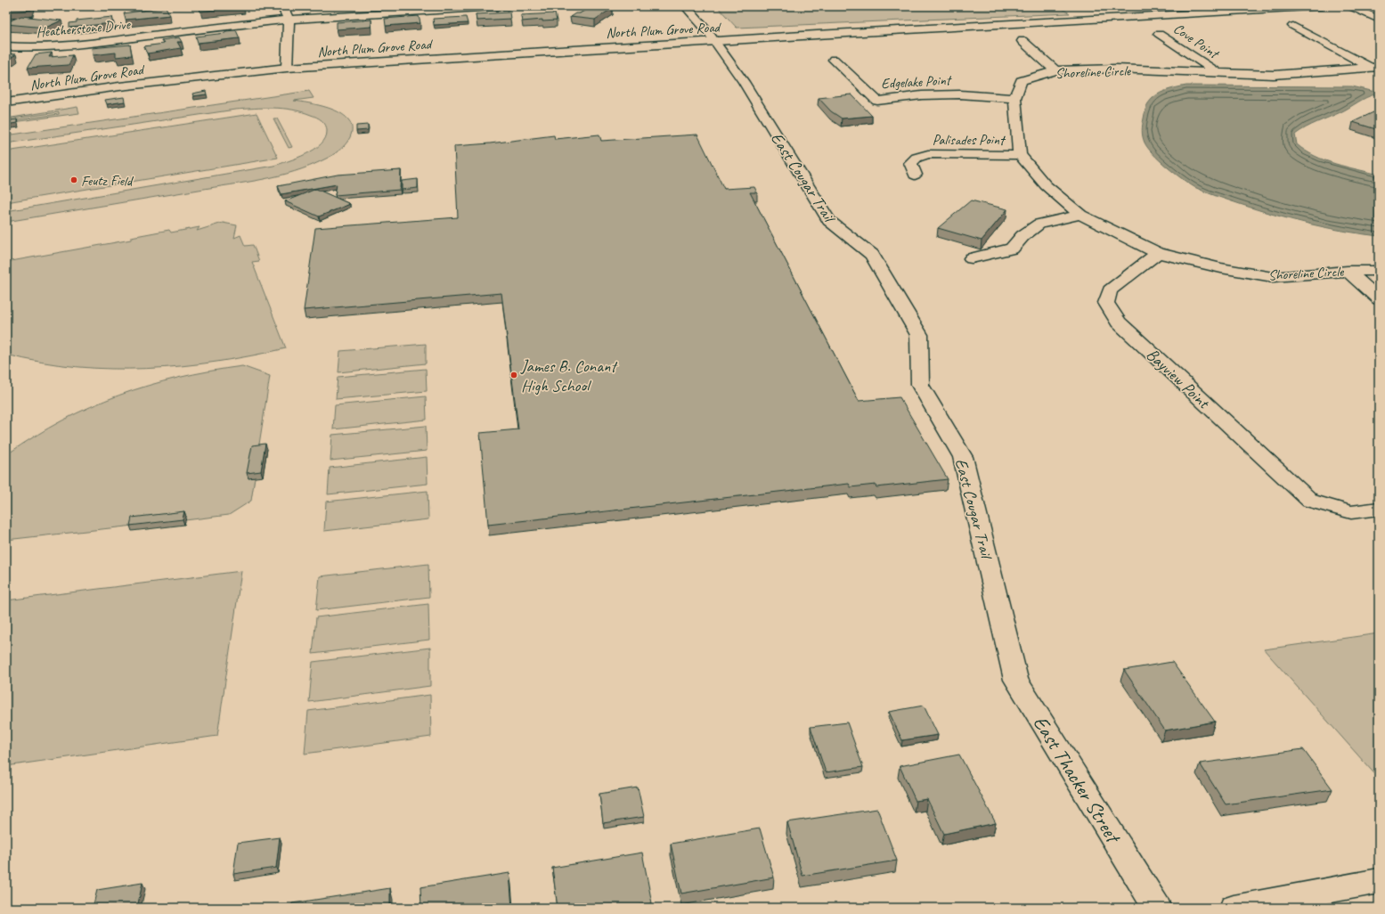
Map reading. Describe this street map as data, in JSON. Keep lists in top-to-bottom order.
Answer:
{
  "streets": {
    "street": [
      "Heatherstone Drive",
      "North Plum Grove Road",
      "Cove Point",
      "Shoreline Circle",
      "Edgelake Point",
      "Palisades Point",
      "East Cougar Trail",
      "Bayview Point",
      "East Thacker Street"
    ]
  },
  "crossings": [
    ["North Plum Grove Road", "East Cougar Trail"],
    ["Cove Point", "Shoreline Circle"],
    ["Shoreline Circle", "Edgelake Point"],
    ["Shoreline Circle", "Palisades Point"],
    ["Shoreline Circle", "Bayview Point"],
    ["East Cougar Trail", "East Thacker Street"]
  ],
  "places": ["Feutz Field", "James B. Conant High School"]
}
